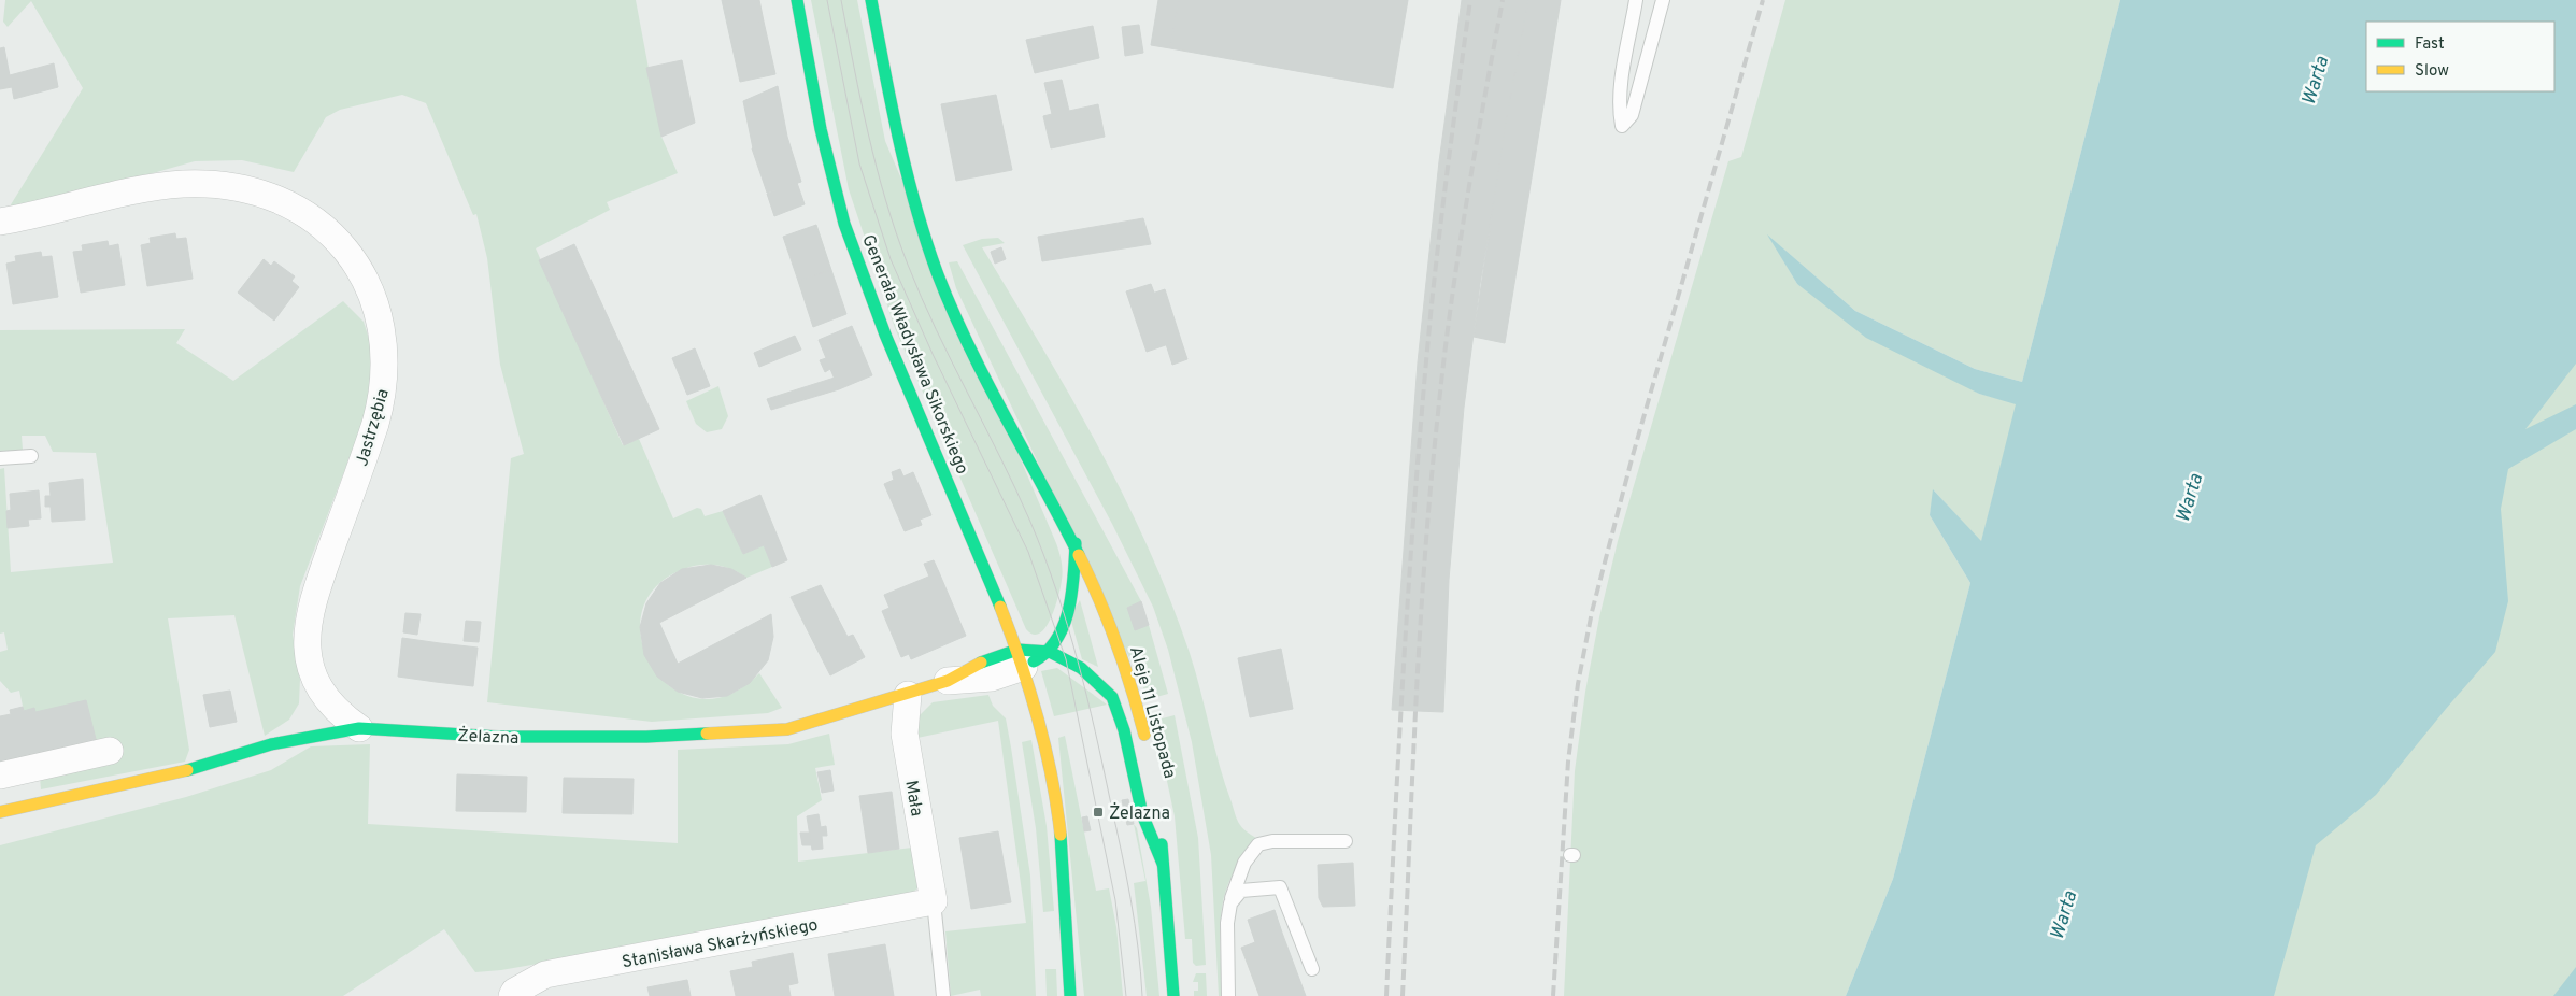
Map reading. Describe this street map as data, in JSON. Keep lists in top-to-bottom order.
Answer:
{
  "streets": {
    "main road": ["Generała Władysława Sikorskiego", "Aleje 11 Listopada", "Żelazna"],
    "street": ["Jastrzębia", "Mała", "Stanisława Skarżyńskiego"]
  },
  "crossings": [
    ["Generała Władysława Sikorskiego", "Żelazna"],
    ["Jastrzębia", "Żelazna"],
    ["Żelazna", "Mała"],
    ["Mała", "Stanisława Skarżyńskiego"]
  ],
  "water": ["Warta"],
  "places": {
    "transit": ["Żelazna"]
  },
  "legend": ["Fast", "Slow"]
}
